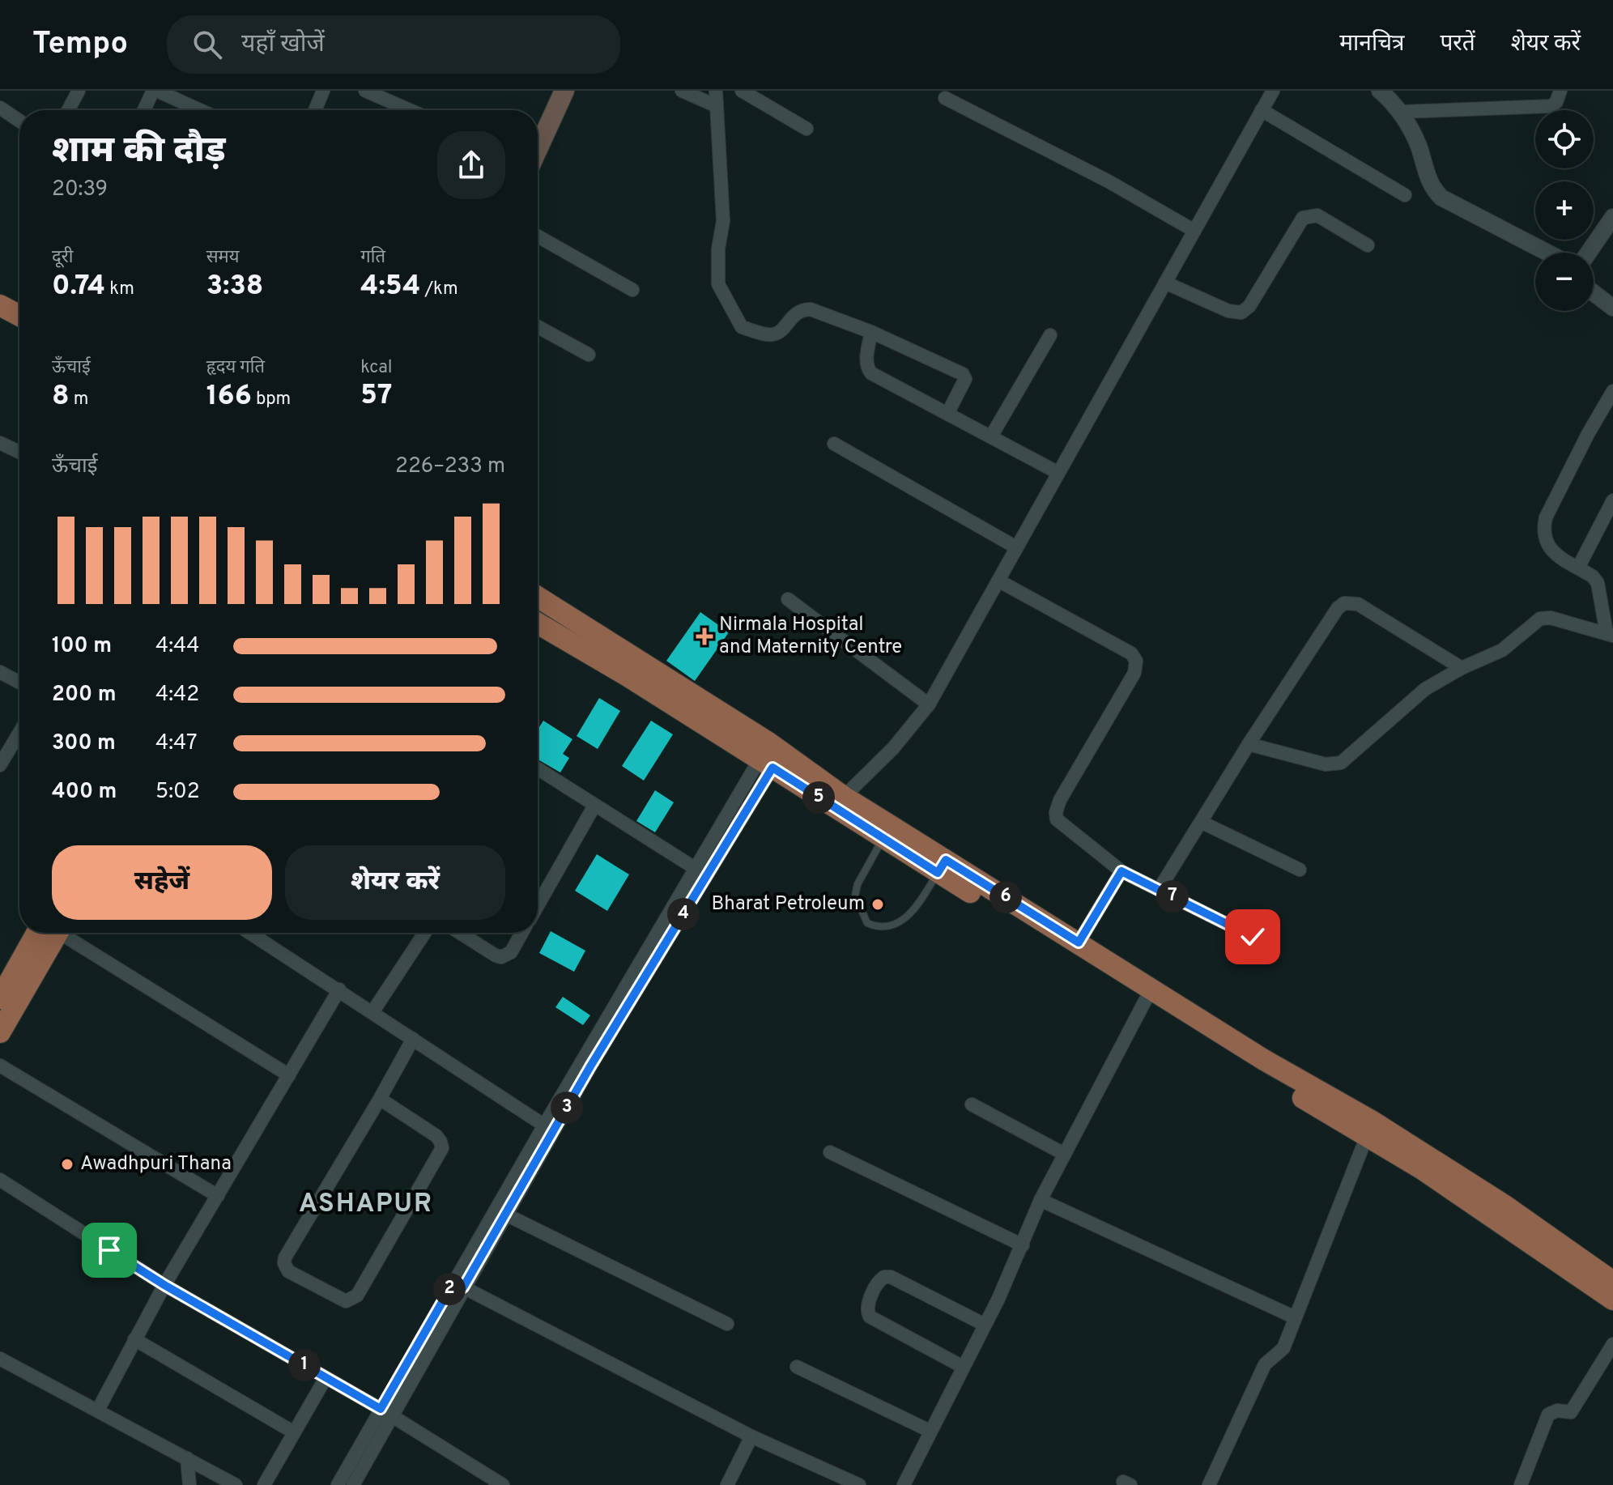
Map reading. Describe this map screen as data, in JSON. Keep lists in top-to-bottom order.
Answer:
{
  "districts": ["ASHAPUR"],
  "places": {
    "health": ["Nirmala Hospital and Maternity Centre"],
    "other": ["Bharat Petroleum", "Awadhpuri Thana"]
  },
  "page": {
    "header": "Tempo",
    "search": "यहाँ खोजें",
    "nav": ["मानचित्र", "परतें", "शेयर करें"],
    "map_buttons": ["+", "−"],
    "heading": ["शाम की दौड़", "20:39"],
    "stats": [
      ["दूरी", "0.74 km"],
      ["समय", "3:38"],
      ["गति", "4:54 /km"],
      ["ऊँचाई", "8 m"],
      ["हृदय गति", "166 bpm"],
      ["kcal", "57"]
    ],
    "chart": ["ऊँचाई", "226–233 m"],
    "list": [
      {
        "name": "100 m",
        "note": "4:44"
      },
      {
        "name": "200 m",
        "note": "4:42"
      },
      {
        "name": "300 m",
        "note": "4:47"
      },
      {
        "name": "400 m",
        "note": "5:02"
      }
    ],
    "pins": [
      "5",
      "7",
      "6",
      "4",
      "3",
      "2",
      "1"
    ],
    "buttons": ["सहेजें", "शेयर करें"]
  }
}
